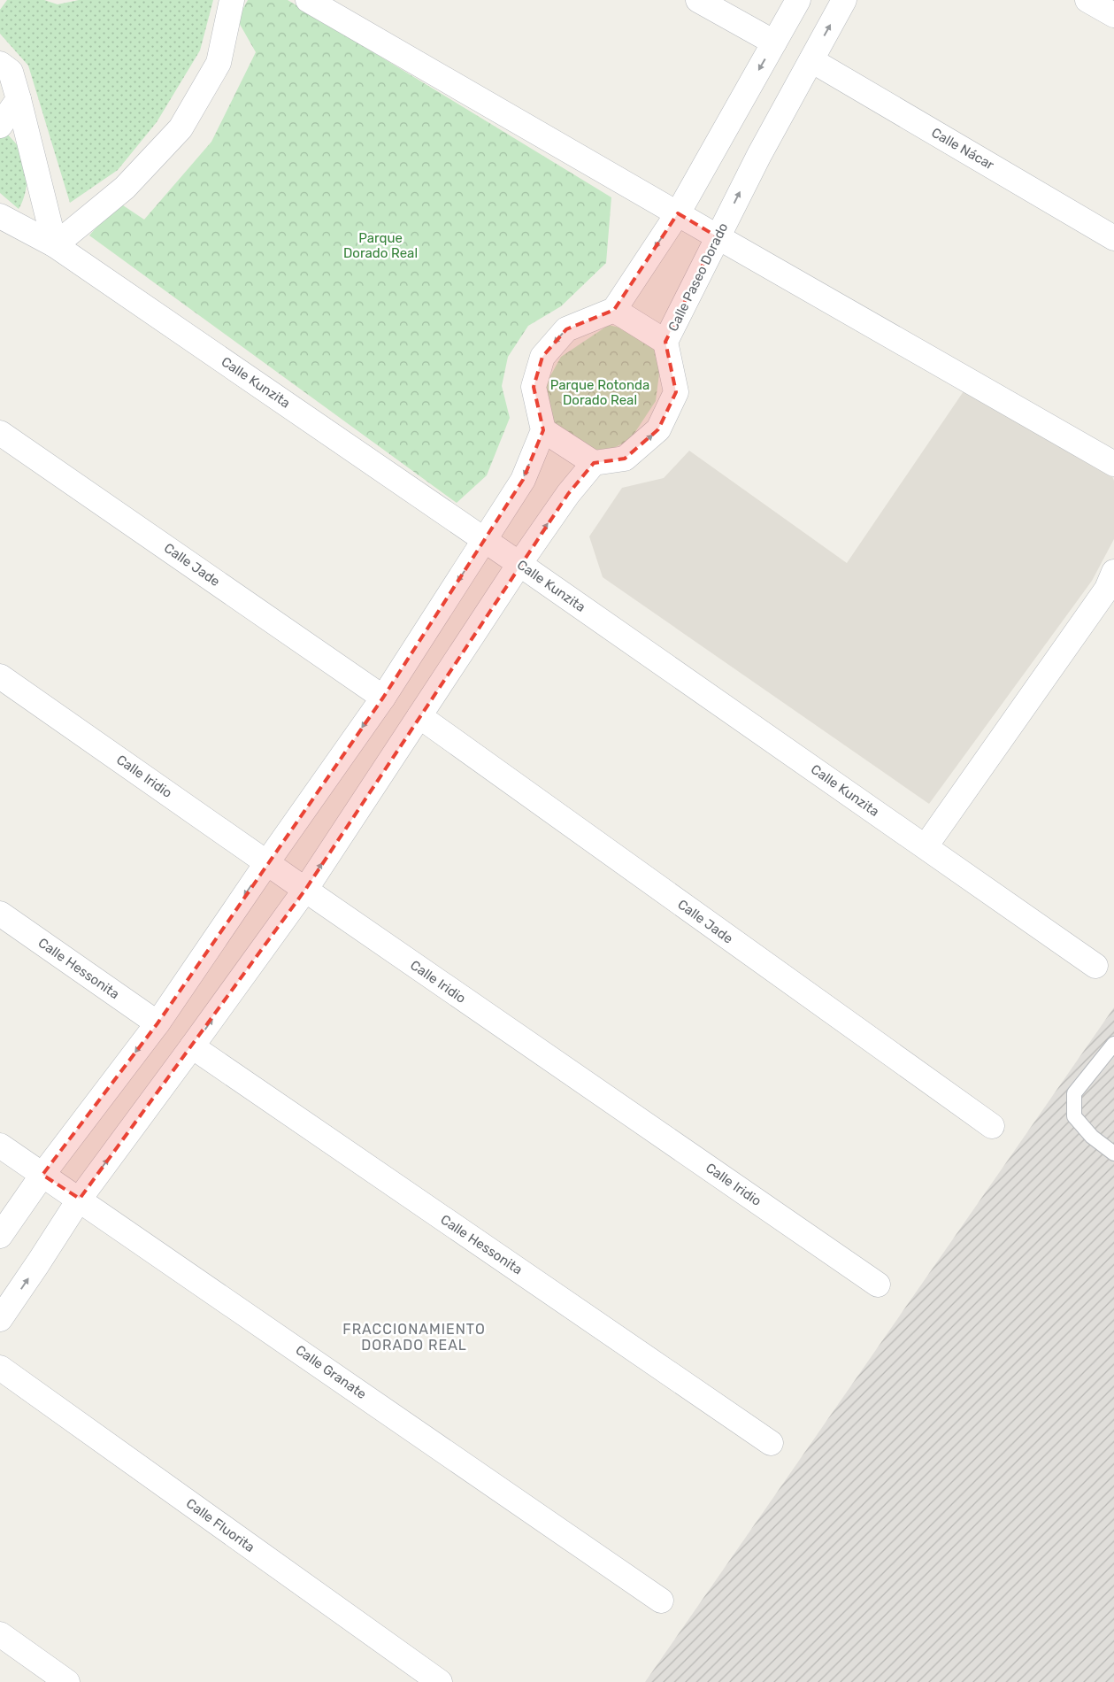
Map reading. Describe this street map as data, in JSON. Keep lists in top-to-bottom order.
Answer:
{
  "streets": {
    "street": [
      "Calle Nácar",
      "Calle Paseo Dorado",
      "Calle Kunzita",
      "Calle Jade",
      "Calle Iridio",
      "Calle Hessonita",
      "Calle Granate",
      "Calle Fluorita"
    ]
  },
  "crossings": [
    ["Calle Nácar", "Calle Paseo Dorado"]
  ],
  "districts": ["FRACCIONAMIENTO DORADO REAL"],
  "parks": ["Parque Dorado Real", "Parque Rotonda Dorado Real"]
}
